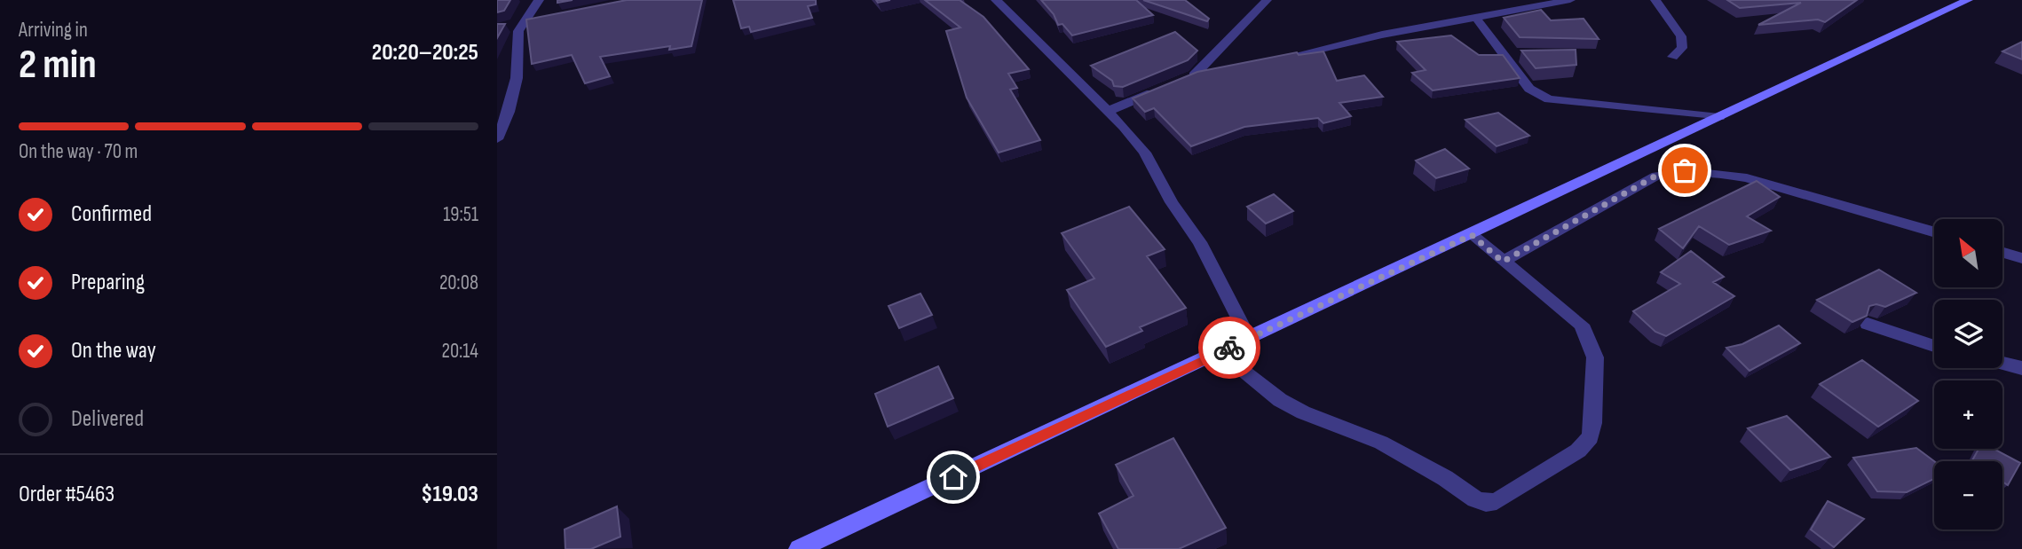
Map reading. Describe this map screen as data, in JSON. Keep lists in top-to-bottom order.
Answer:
{
  "north": "top left",
  "page": {
    "heading": ["2 min", "Arriving in", "20:20–20:25"],
    "panel": ["Order #5463", "$19.03"],
    "bar": "On the way · 70 m",
    "list": [
      ["Confirmed", "19:51"],
      ["Preparing", "20:08"],
      ["On the way", "20:14"],
      "Delivered"
    ],
    "map_buttons": ["+", "−"]
  }
}
